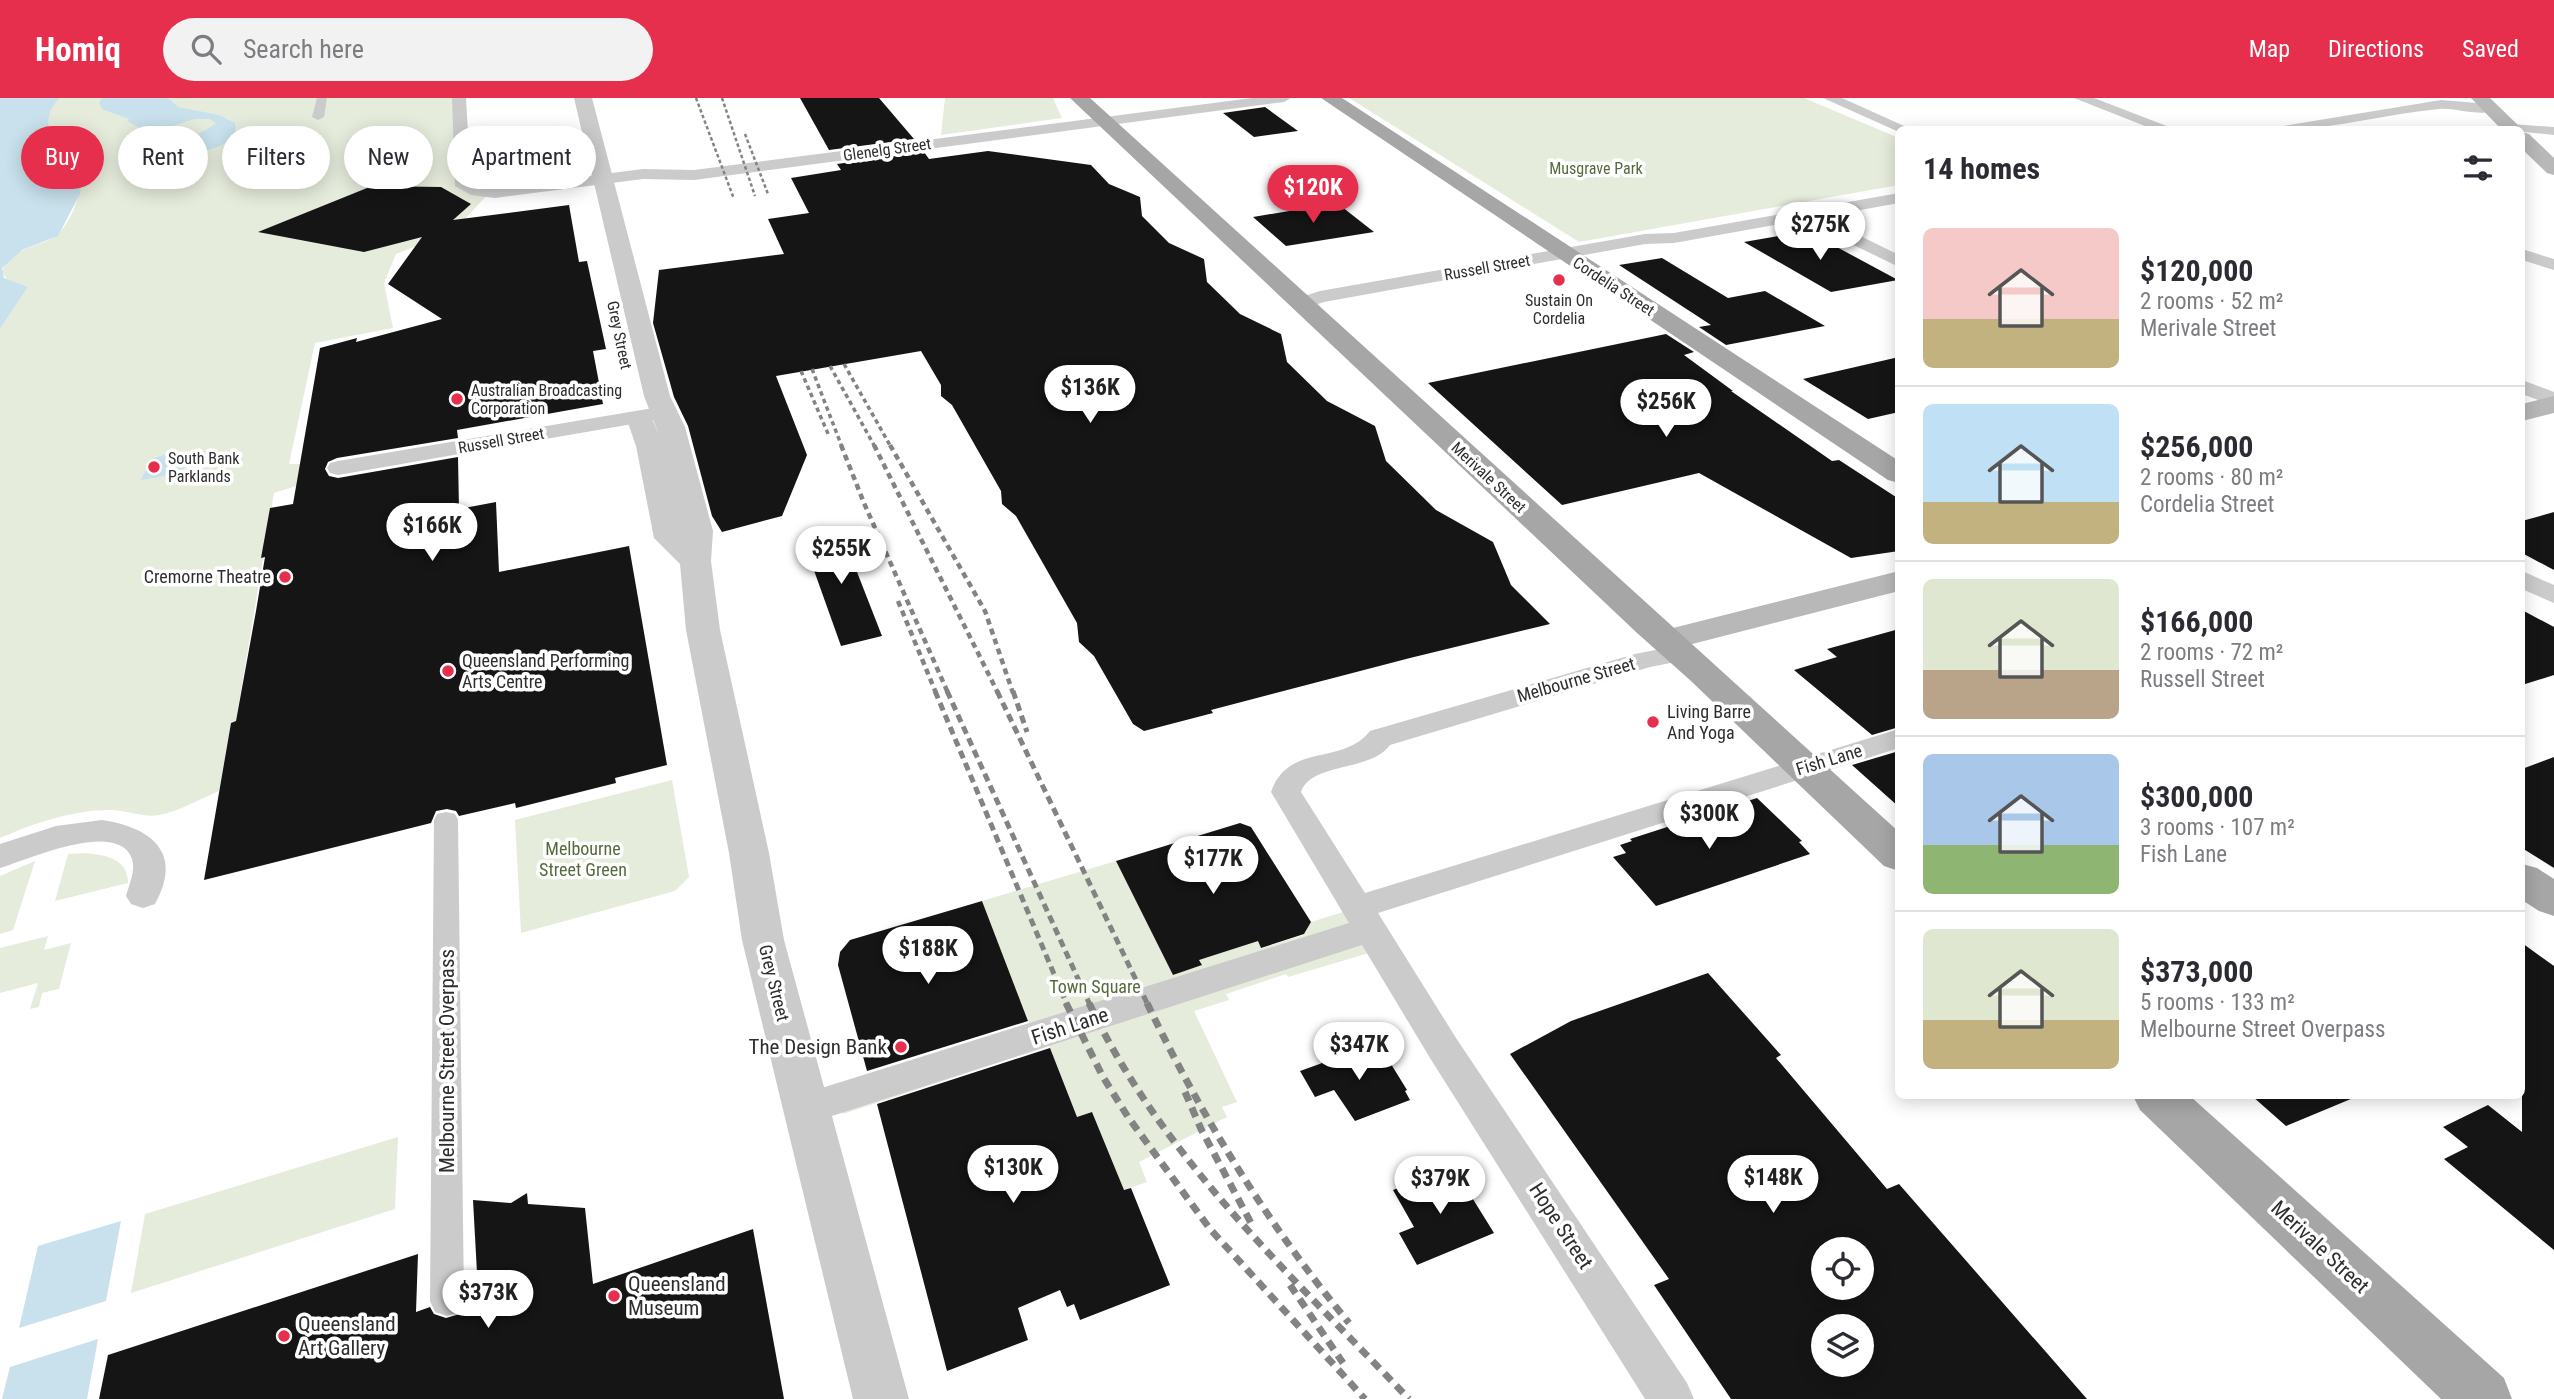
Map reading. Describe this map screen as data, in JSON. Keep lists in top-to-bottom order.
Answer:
{
  "streets": {
    "main road": ["Cordelia Street", "Merivale Street", "Melbourne Street"],
    "street": [
      "Glenelg Street",
      "Russell Street",
      "Grey Street",
      "Fish Lane",
      "Melbourne Street Overpass",
      "Hope Street"
    ]
  },
  "crossings": [
    ["Glenelg Street", "Merivale Street"],
    ["Russell Street", "Cordelia Street"],
    ["Russell Street", "Grey Street"],
    ["Russell Street", "Merivale Street"],
    ["Grey Street", "Fish Lane"],
    ["Merivale Street", "Melbourne Street"],
    ["Merivale Street", "Fish Lane"],
    ["Melbourne Street", "Hope Street"],
    ["Fish Lane", "Hope Street"]
  ],
  "parks": ["Musgrave Park", "Melbourne Street Green", "Town Square"],
  "places": [
    "Sustain On Cordelia",
    "Australian Broadcasting Corporation",
    "South Bank Parklands",
    "Cremorne Theatre",
    "Queensland Performing Arts Centre",
    "Living Barre And Yoga",
    "The Design Bank",
    "Queensland Museum",
    "Queensland Art Gallery"
  ],
  "page": {
    "header": "Homiq",
    "search": "Search here",
    "nav": ["Map", "Directions", "Saved"],
    "chip": [
      "Buy",
      "Rent",
      "Filters",
      "New",
      "Apartment"
    ],
    "heading": "14 homes",
    "price": [
      "$120K",
      "$275K",
      "$136K",
      "$256K",
      "$166K",
      "$255K",
      "$300K",
      "$177K",
      "$188K",
      "$347K",
      "$130K",
      "$148K",
      "$379K",
      "$373K"
    ],
    "list": [
      {
        "name": "$120,000",
        "note": "2 rooms · 52 m² · Merivale Street"
      },
      {
        "name": "$256,000",
        "note": "2 rooms · 80 m² · Cordelia Street"
      },
      {
        "name": "$166,000",
        "note": "2 rooms · 72 m² · Russell Street"
      },
      {
        "name": "$300,000",
        "note": "3 rooms · 107 m² · Fish Lane"
      },
      {
        "name": "$373,000",
        "note": "5 rooms · 133 m² · Melbourne Street Overpass"
      }
    ]
  }
}
